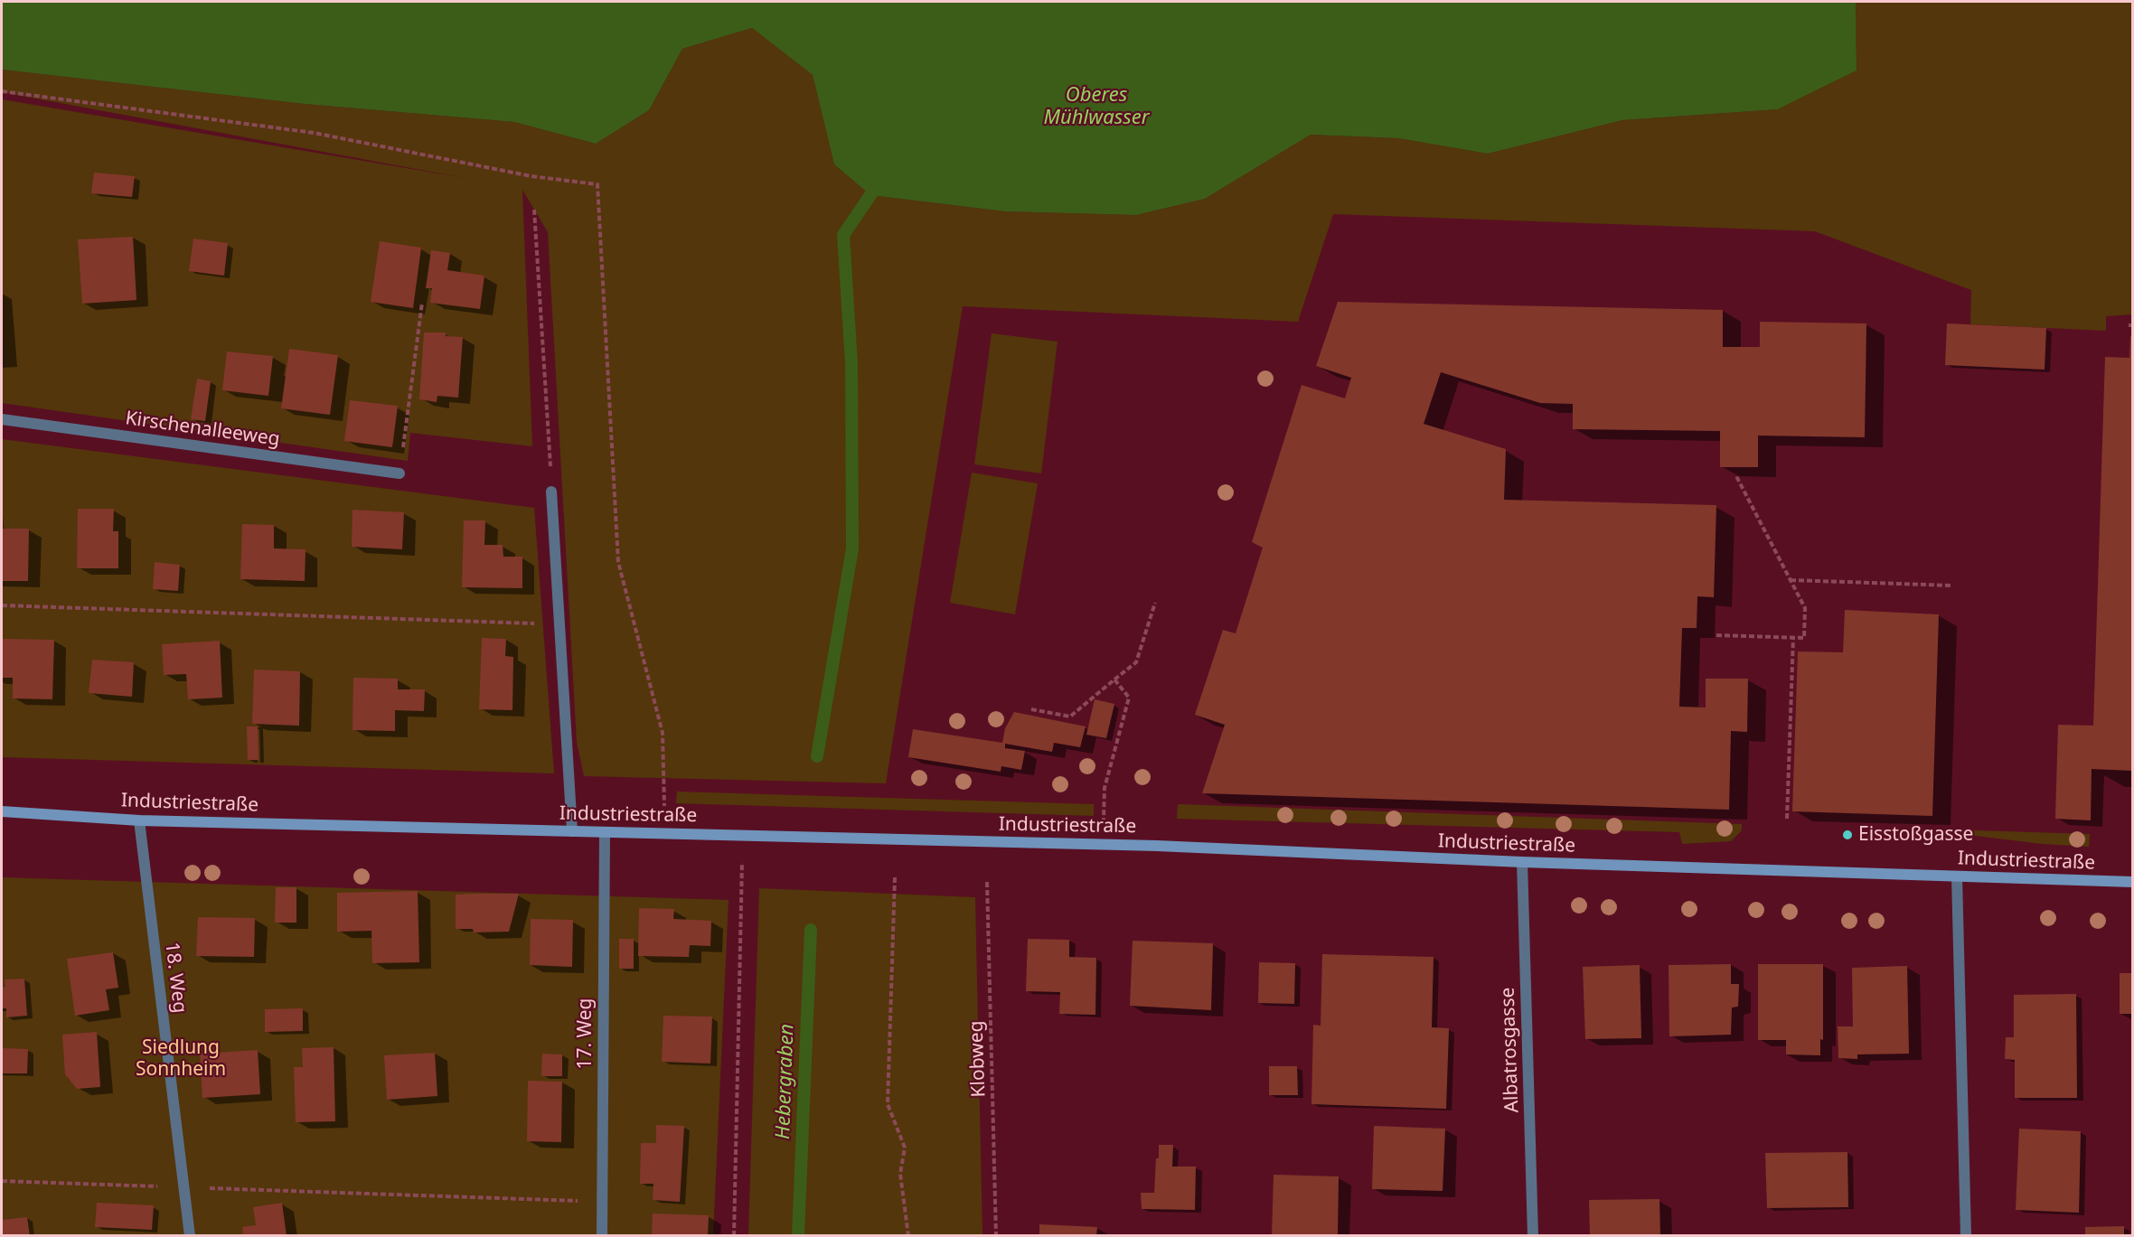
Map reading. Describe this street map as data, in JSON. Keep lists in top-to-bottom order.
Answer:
{
  "streets": {
    "street": [
      "Kirschenalleeweg",
      "Industriestraße",
      "18. Weg",
      "17. Weg",
      "Albatrosgasse"
    ],
    "path": ["Klobweg"]
  },
  "crossings": [
    ["Industriestraße", "18. Weg"],
    ["Industriestraße", "17. Weg"],
    ["Industriestraße", "Albatrosgasse"]
  ],
  "water": ["Oberes Mühlwasser", "Hebergraben"],
  "parks": ["Siedlung Sonnheim"],
  "places": ["Eisstoßgasse"]
}
